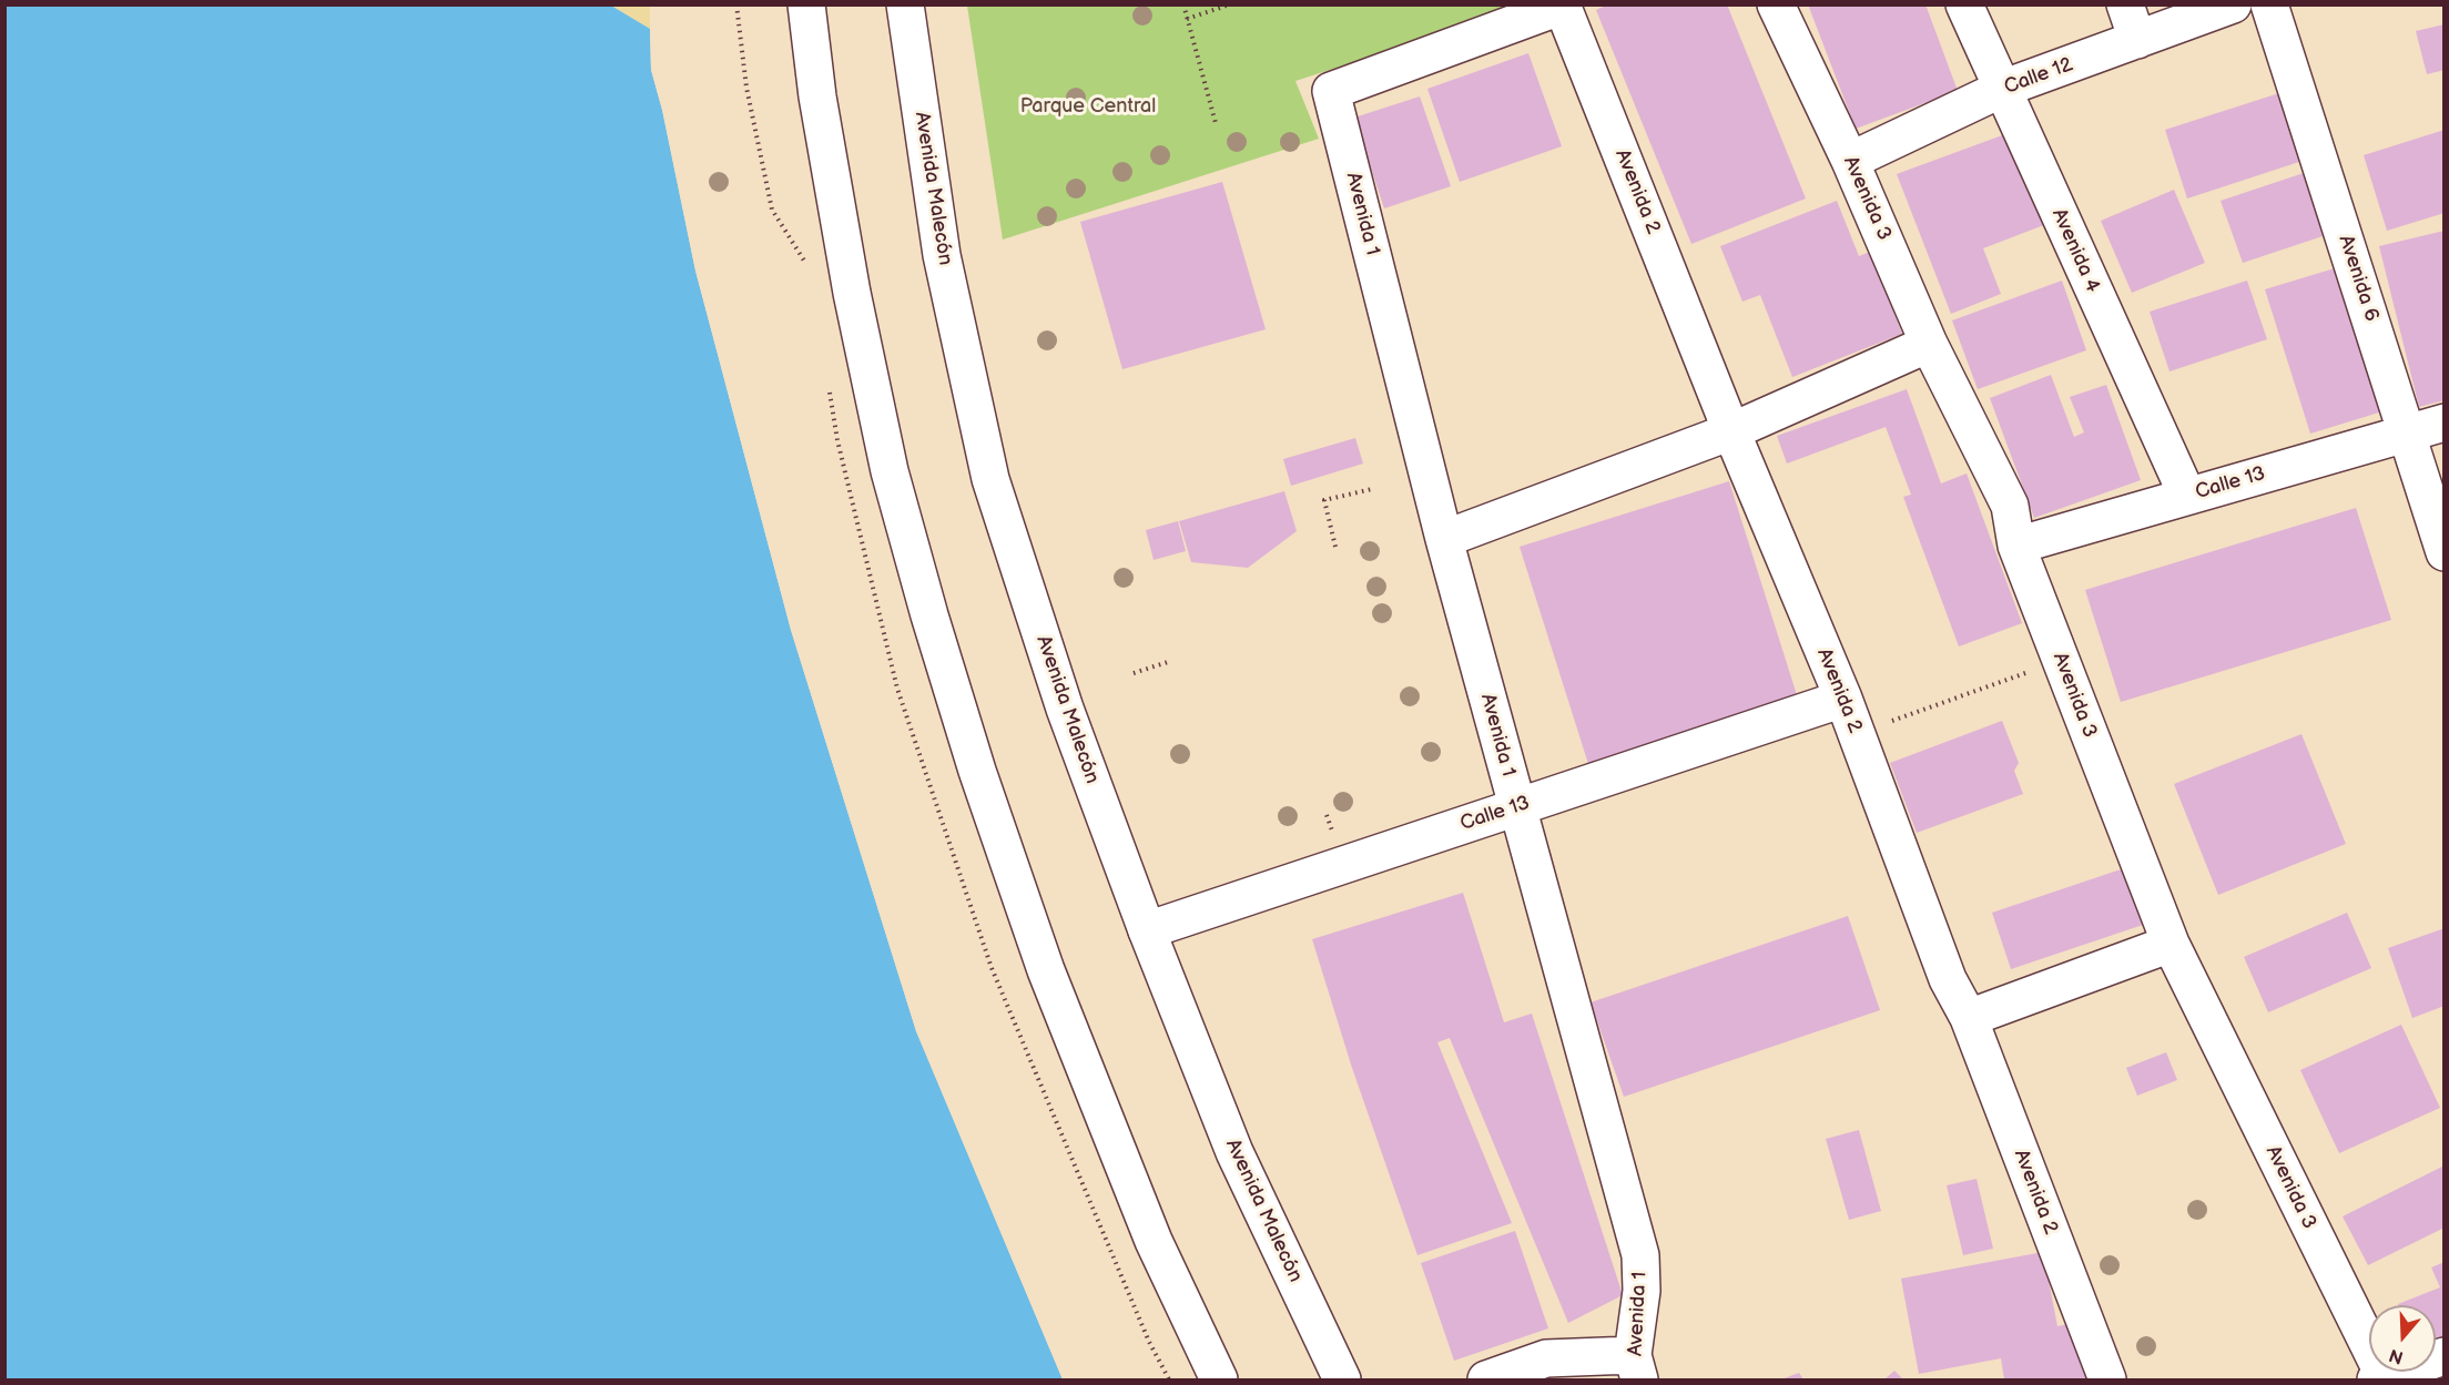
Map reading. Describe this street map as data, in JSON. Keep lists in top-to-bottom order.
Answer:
{
  "streets": {
    "street": [
      "Calle 12",
      "Avenida Malecón",
      "Avenida 2",
      "Avenida 3",
      "Avenida 1",
      "Avenida 4",
      "Avenida 6",
      "Calle 13"
    ]
  },
  "crossings": [
    ["Calle 12", "Avenida 3"],
    ["Calle 12", "Avenida 4"],
    ["Avenida Malecón", "Calle 13"],
    ["Avenida 2", "Avenida 1"],
    ["Avenida 2", "Calle 13"],
    ["Avenida 3", "Calle 13"],
    ["Avenida 1", "Calle 13"],
    ["Avenida 4", "Calle 13"],
    ["Avenida 6", "Calle 13"]
  ],
  "parks": ["Parque Central"],
  "north": "bottom"
}
